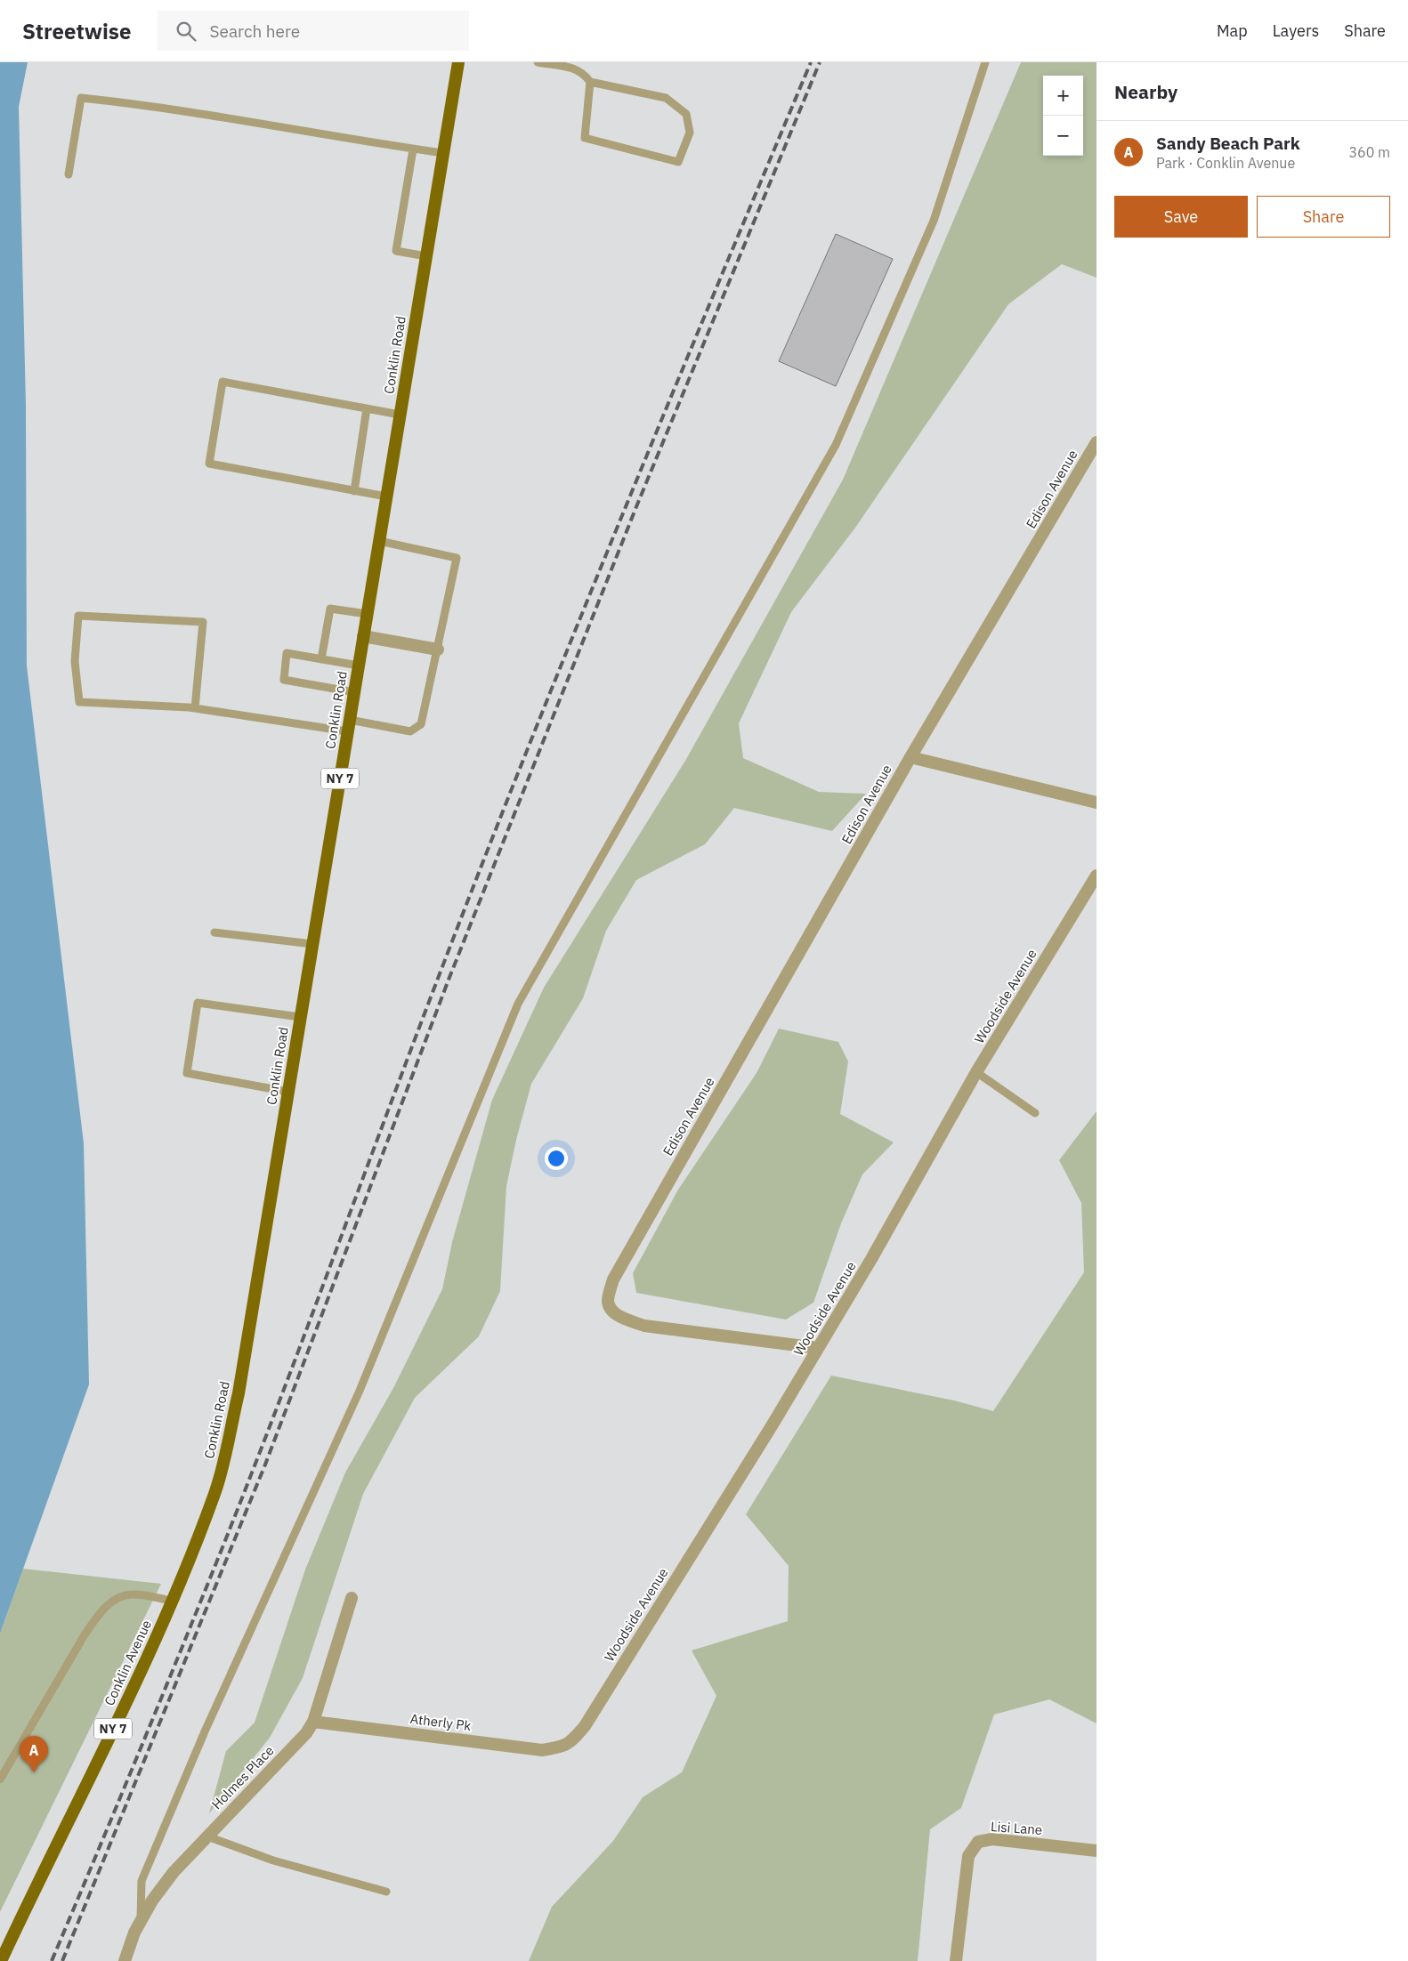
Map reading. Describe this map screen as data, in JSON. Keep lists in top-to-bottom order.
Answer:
{
  "streets": {
    "main road": ["Conklin Road", "NY 7", "Conklin Avenue"],
    "street": [
      "Edison Avenue",
      "Woodside Avenue",
      "Atherly Pk",
      "Holmes Place",
      "Lisi Lane"
    ]
  },
  "crossings": [
    ["Conklin Road", "Conklin Avenue"],
    ["Edison Avenue", "Woodside Avenue"],
    ["Woodside Avenue", "Atherly Pk"],
    ["Atherly Pk", "Holmes Place"]
  ],
  "page": {
    "header": "Streetwise",
    "search": "Search here",
    "nav": ["Map", "Layers", "Share"],
    "heading": "Nearby",
    "map_buttons": ["+", "−"],
    "list": [
      {
        "mark": "A",
        "name": "Sandy Beach Park",
        "note": "Park · Conklin Avenue",
        "value": "360 m"
      }
    ],
    "buttons": ["Save", "Share"],
    "pins": "A"
  }
}
